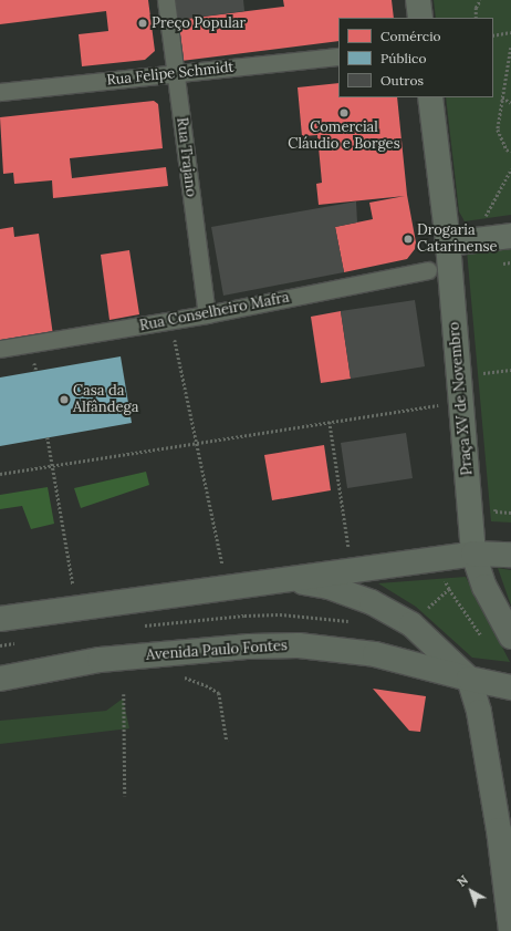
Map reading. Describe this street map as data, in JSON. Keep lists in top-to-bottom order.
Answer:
{
  "streets": {
    "main road": ["Praça XV de Novembro", "Avenida Paulo Fontes"],
    "street": ["Rua Felipe Schmidt", "Rua Trajano", "Rua Conselheiro Mafra"]
  },
  "crossings": [
    ["Rua Felipe Schmidt", "Rua Trajano"],
    ["Rua Trajano", "Rua Conselheiro Mafra"]
  ],
  "places": [
    "Preço Popular",
    "Comercial Cláudio e Borges",
    "Drogaria Catarinense",
    "Casa da Alfândega"
  ],
  "legend": ["Comércio", "Público", "Outros"],
  "north": "top left"
}
